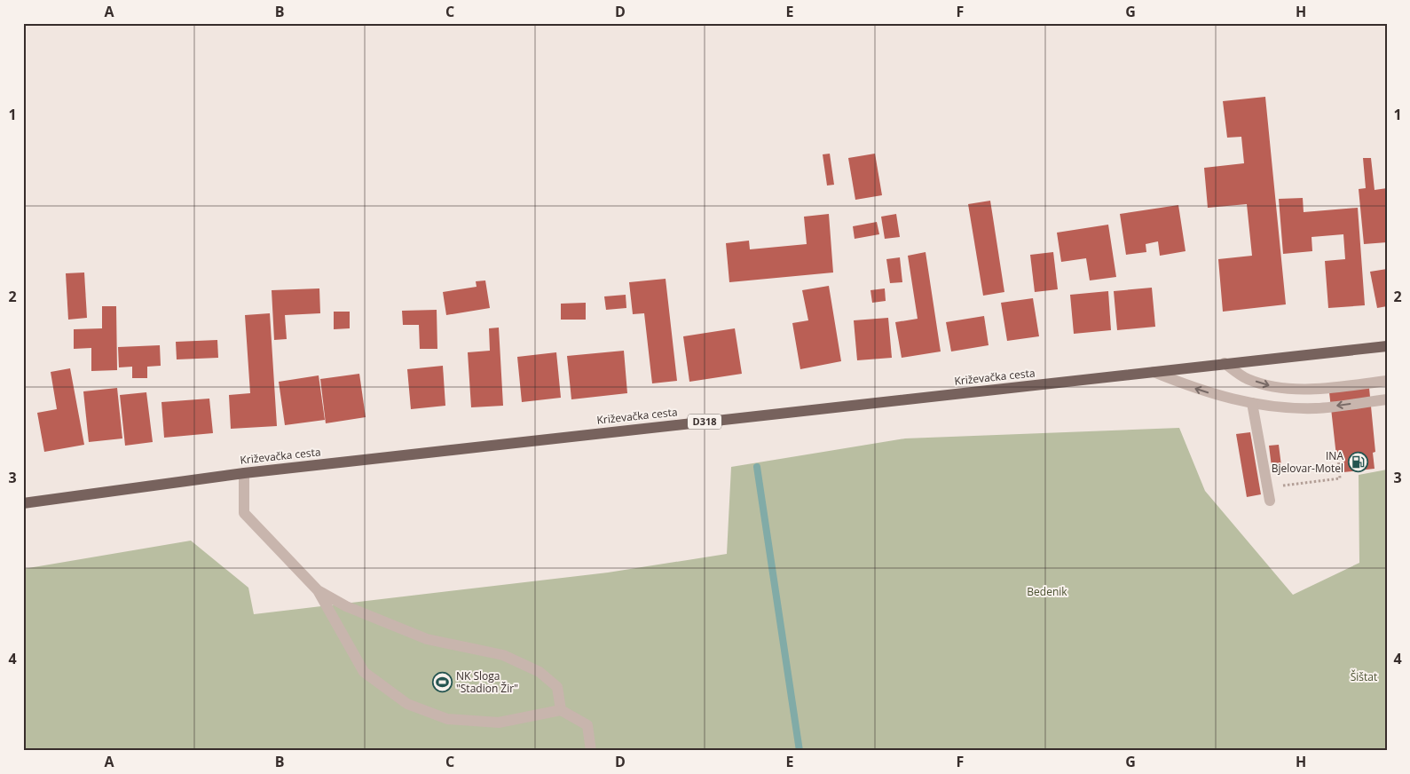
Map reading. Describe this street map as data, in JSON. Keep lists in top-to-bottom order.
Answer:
{
  "streets": {
    "main road": ["Križevačka cesta", "D318"]
  },
  "parks": ["Bedenik", "Šištat"],
  "places": {
    "fuel station": ["INA Bjelovar-Motel"],
    "sports": ["NK Sloga \"Stadion Žir\""]
  },
  "grid": {
    "columns": [
      "A",
      "B",
      "C",
      "D",
      "E",
      "F",
      "G",
      "H"
    ],
    "rows": [
      "1",
      "2",
      "3",
      "4"
    ]
  }
}
